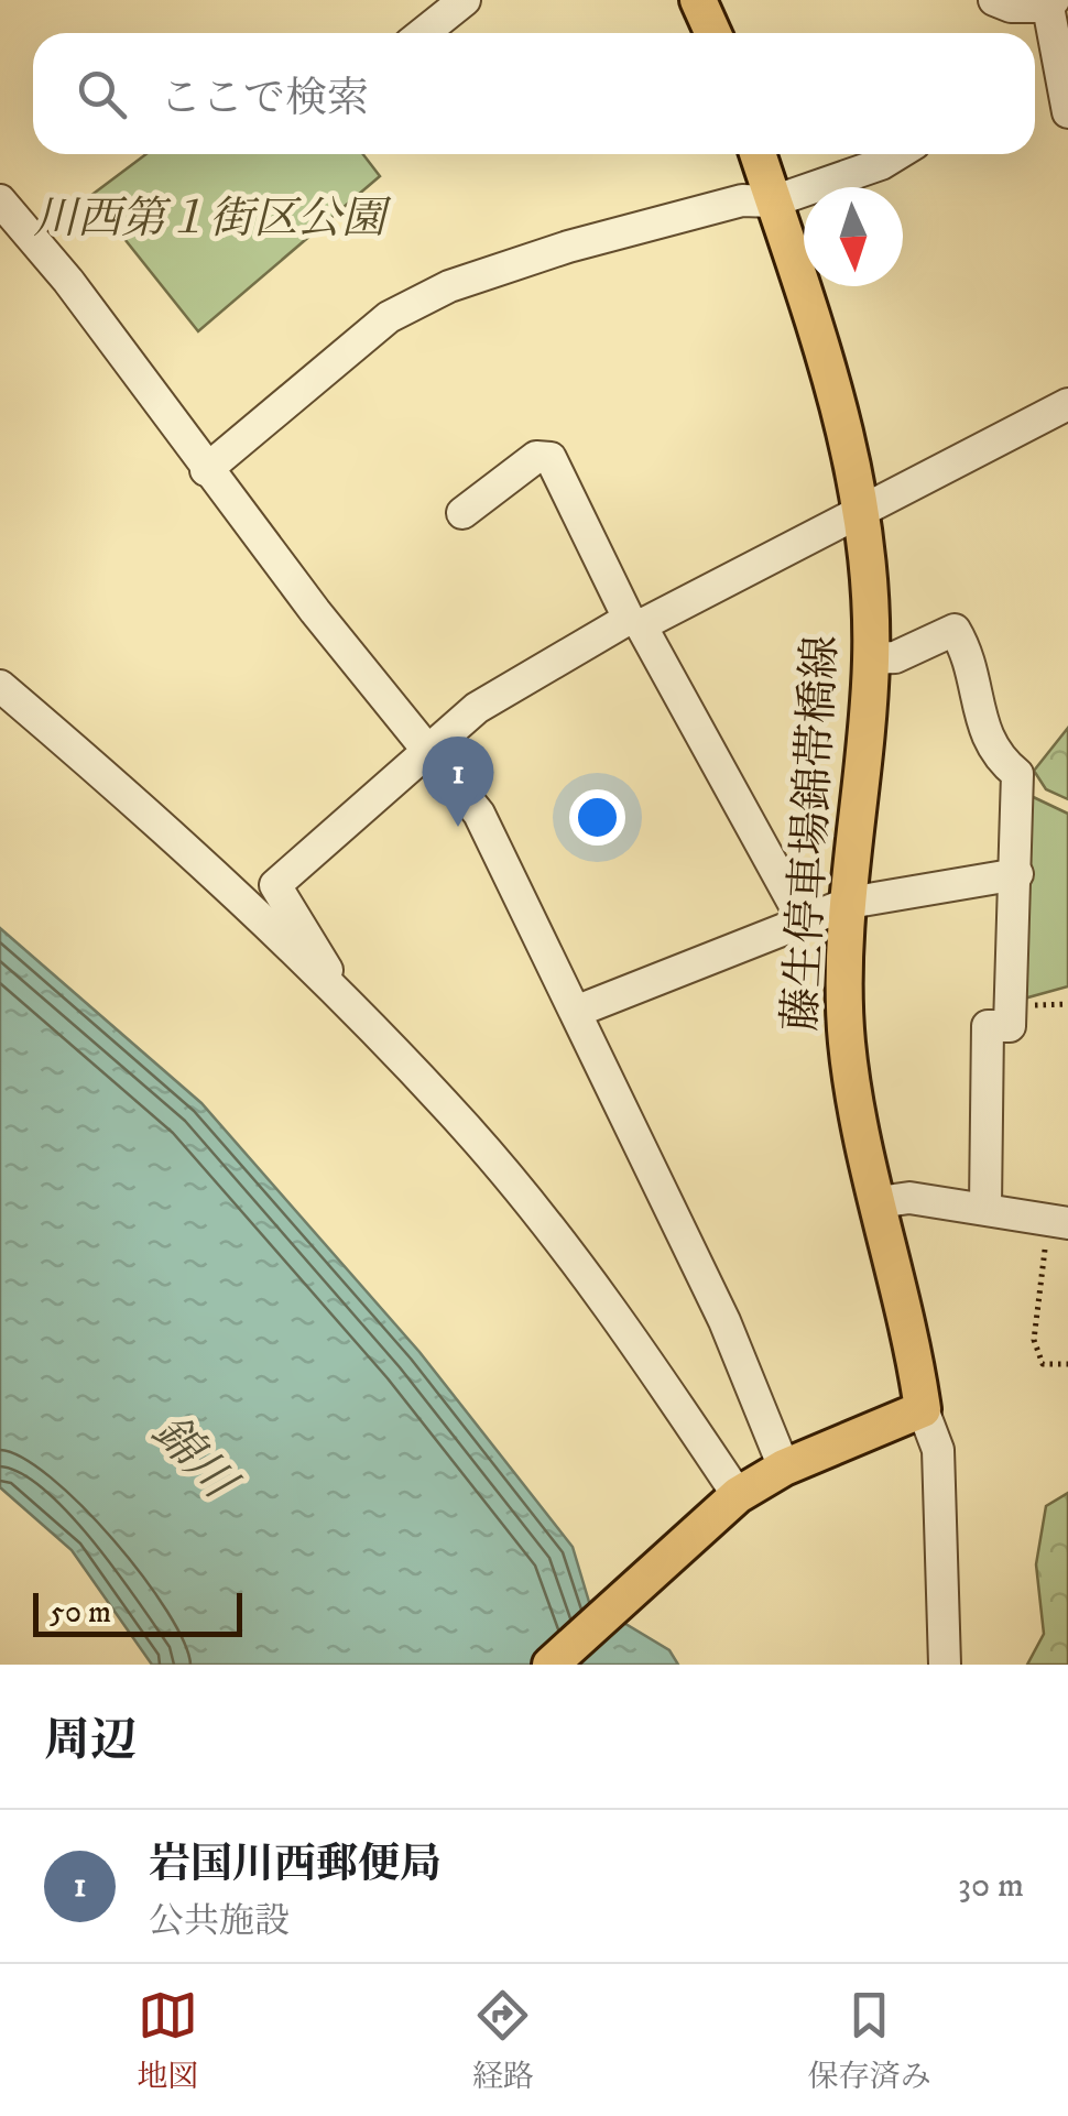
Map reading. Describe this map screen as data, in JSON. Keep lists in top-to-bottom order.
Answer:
{
  "streets": {
    "main road": ["藤生停車場錦帯橋線"]
  },
  "water": ["錦川"],
  "parks": ["川西第１街区公園"],
  "scale_bar": "50 m",
  "north": "bottom",
  "page": {
    "search": "ここで検索",
    "pins": "1",
    "scale": "50 m",
    "heading": "周辺",
    "list": [
      {
        "mark": "1",
        "name": "岩国川西郵便局",
        "note": "公共施設",
        "value": "30 m"
      }
    ],
    "nav": ["地図", "経路", "保存済み"]
  }
}
